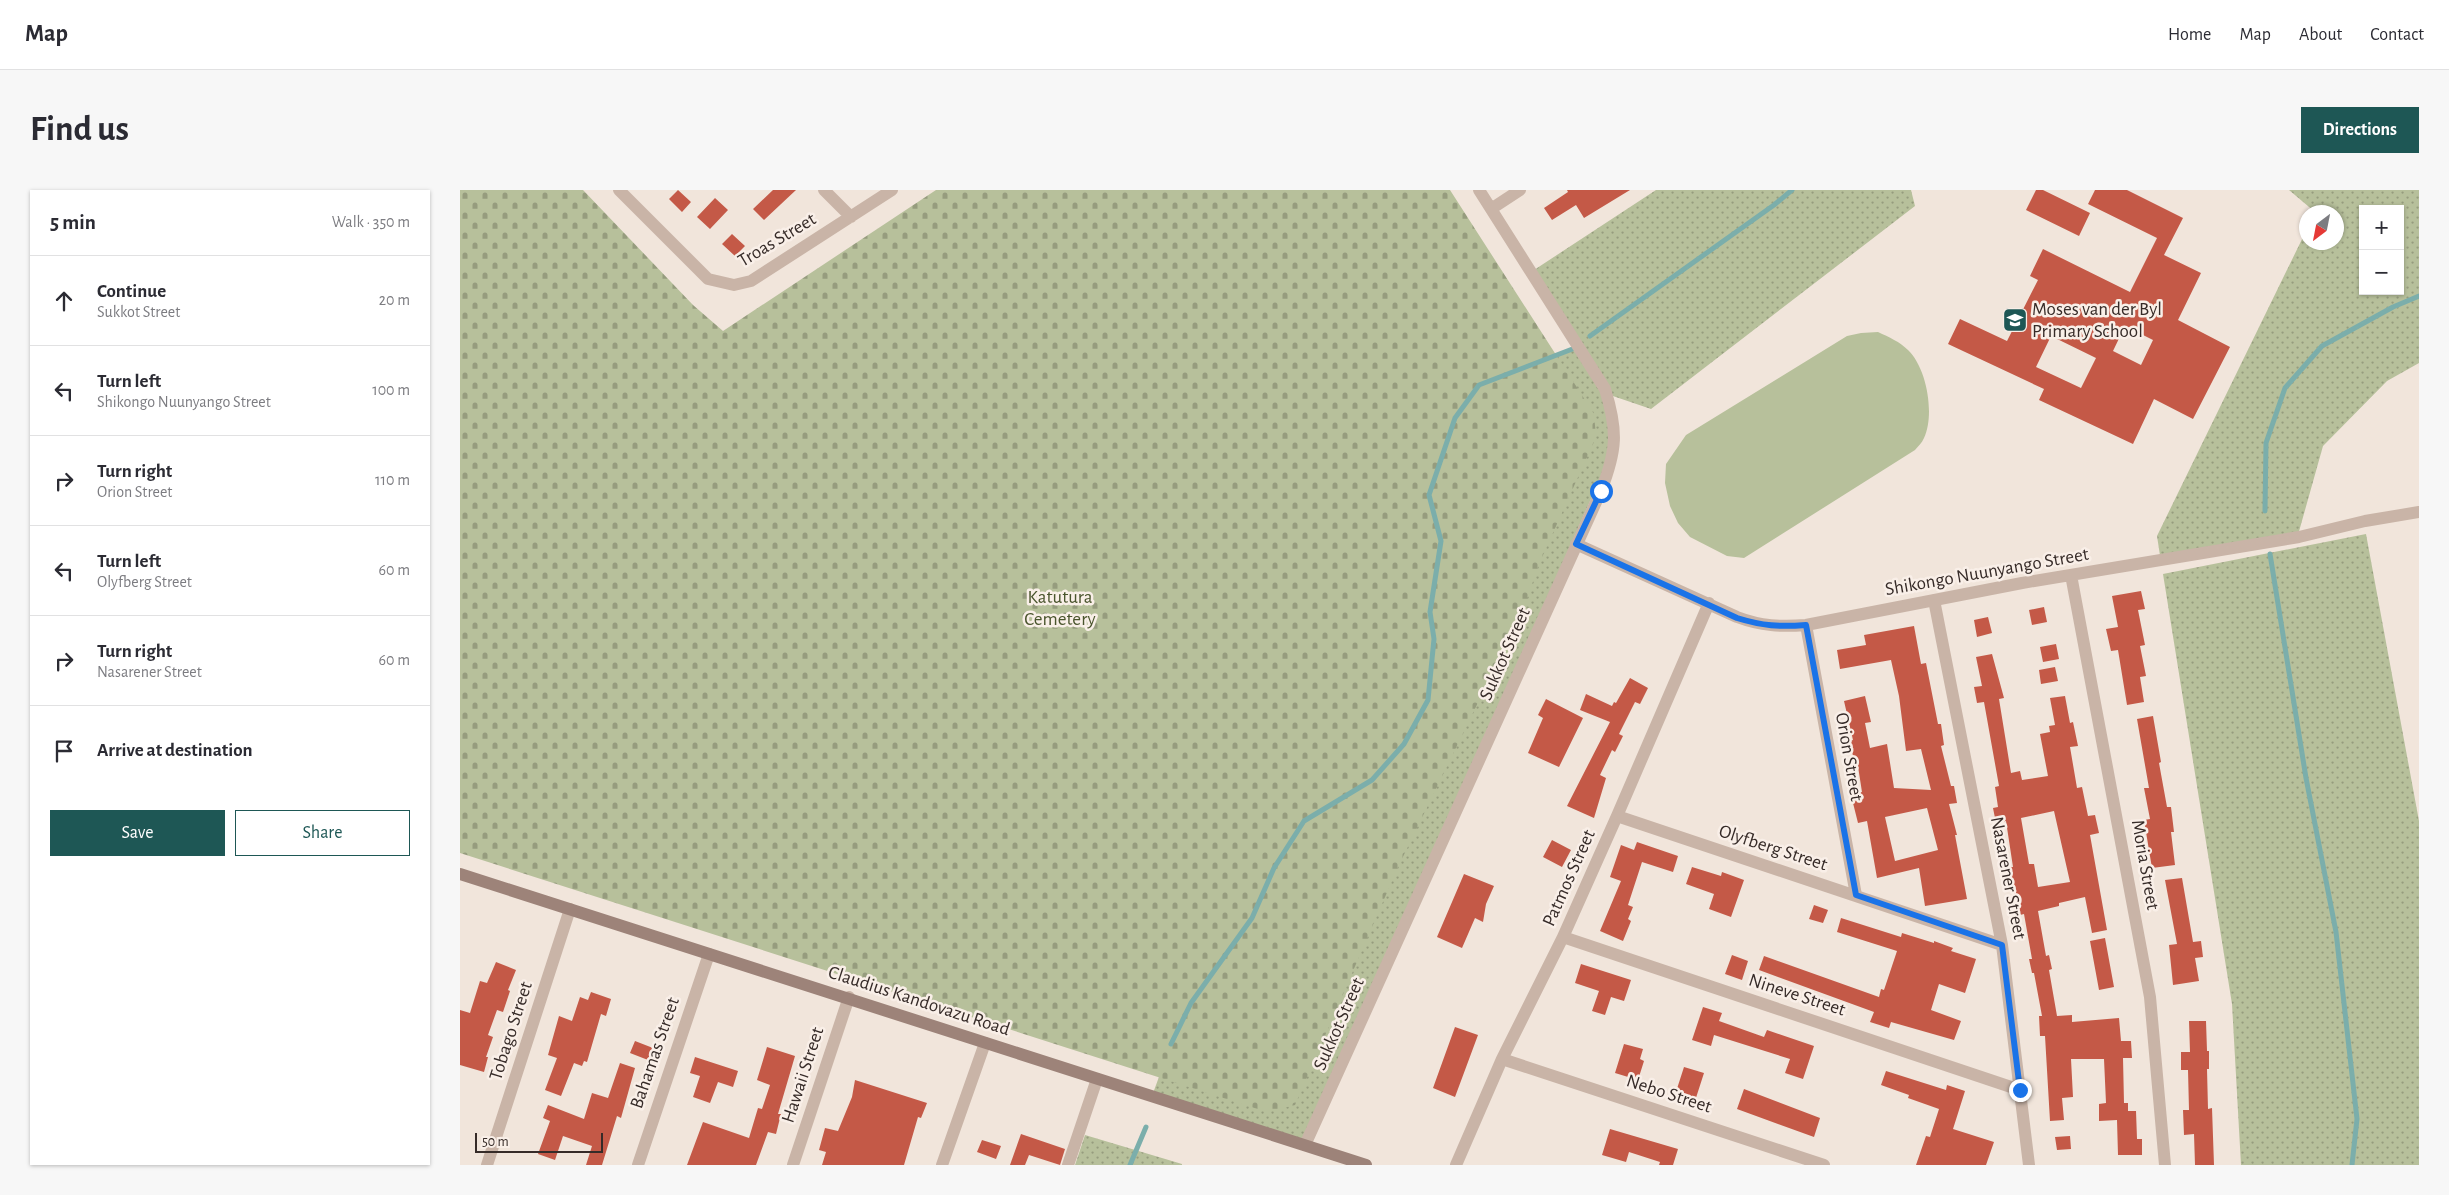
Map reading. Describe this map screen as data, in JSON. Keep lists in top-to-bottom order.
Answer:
{
  "streets": {
    "street": [
      "Troas Street",
      "Shikongo Nuunyango Street",
      "Sukkot Street",
      "Orion Street",
      "Olyfberg Street",
      "Moria Street",
      "Patmos Street",
      "Nasarener Street",
      "Nineve Street",
      "Claudius Kandovazu Road",
      "Tobago Street",
      "Bahamas Street",
      "Hawaii Street",
      "Nebo Street"
    ]
  },
  "crossings": [
    ["Shikongo Nuunyango Street", "Sukkot Street"],
    ["Shikongo Nuunyango Street", "Orion Street"],
    ["Shikongo Nuunyango Street", "Moria Street"],
    ["Shikongo Nuunyango Street", "Patmos Street"],
    ["Shikongo Nuunyango Street", "Nasarener Street"],
    ["Sukkot Street", "Claudius Kandovazu Road"],
    ["Orion Street", "Olyfberg Street"],
    ["Olyfberg Street", "Patmos Street"],
    ["Olyfberg Street", "Nasarener Street"],
    ["Patmos Street", "Nineve Street"],
    ["Patmos Street", "Nebo Street"],
    ["Nasarener Street", "Nineve Street"],
    ["Claudius Kandovazu Road", "Tobago Street"],
    ["Claudius Kandovazu Road", "Bahamas Street"],
    ["Claudius Kandovazu Road", "Hawaii Street"]
  ],
  "parks": ["Katutura Cemetery"],
  "places": {
    "school or university": ["Moses van der Byl Primary School"]
  },
  "scale_bar": "50 m",
  "north": "bottom left",
  "page": {
    "header": "Map",
    "nav": [
      "Home",
      "Map",
      "About",
      "Contact"
    ],
    "buttons": [
      "Directions",
      ["Save", "Share"]
    ],
    "title": "Find us",
    "heading": ["5 min", "Walk · 350 m"],
    "map_buttons": ["+", "−"],
    "list": [
      ["Continue", "Sukkot Street", "20 m"],
      ["Turn left", "Shikongo Nuunyango Street", "100 m"],
      ["Turn right", "Orion Street", "110 m"],
      ["Turn left", "Olyfberg Street", "60 m"],
      ["Turn right", "Nasarener Street", "60 m"],
      "Arrive at destination"
    ],
    "scale": "50 m"
  }
}
